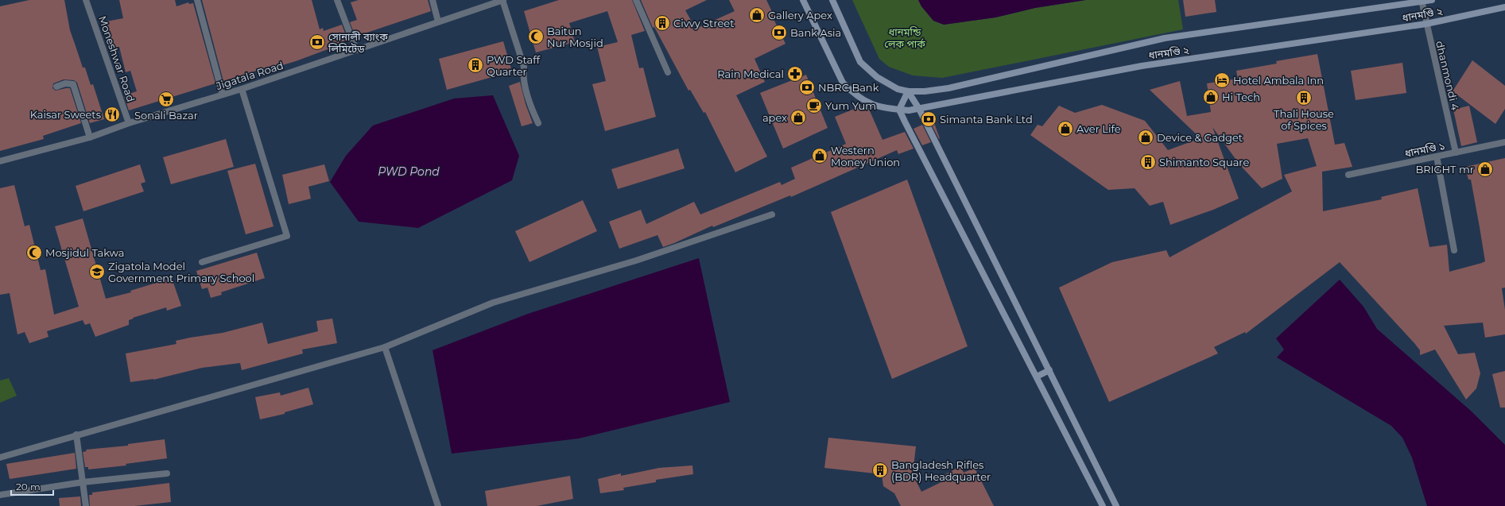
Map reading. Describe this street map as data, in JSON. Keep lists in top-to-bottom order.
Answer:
{
  "streets": {
    "main road": ["ধানমণ্ডি ২"],
    "street": [
      "Moneshwar Road",
      "Jigatala Road",
      "dhanmondi 4",
      "ধানমণ্ডি ১"
    ]
  },
  "crossings": [
    ["ধানমণ্ডি ২", "dhanmondi 4"],
    ["Moneshwar Road", "Jigatala Road"],
    ["dhanmondi 4", "ধানমণ্ডি ১"]
  ],
  "water": ["PWD Pond"],
  "parks": ["ধানমন্ডি লেক পার্ক"],
  "places": {
    "shop": [
      "Gallery Apex",
      "Hi Tech",
      "apex",
      "Aver Life",
      "Device & Gadget",
      "Western Money Union",
      "BRIGHT mr"
    ],
    "building": [
      "Civvy Street",
      "PWD Staff Quarter",
      "Thali House of Spices",
      "Shimanto Square",
      "Bangladesh Rifles (BDR) Headquarter"
    ],
    "bank": [
      "Bank Asia",
      "সোনালী ব্যাংক লিমিটেড",
      "NBRC Bank",
      "Simanta Bank Ltd"
    ],
    "mosque": ["Baitun Nur Mosjid", "Mosjidul Takwa"],
    "pharmacy": ["Rain Medical"],
    "hotel": ["Hotel Ambala Inn"],
    "supermarket": ["Sonali Bazar"],
    "cafe": ["Yum Yum"],
    "restaurant": ["Kaisar Sweets"],
    "school or university": ["Zigatola Model Government Primary School"]
  },
  "scale_bar": "20 m"
}
